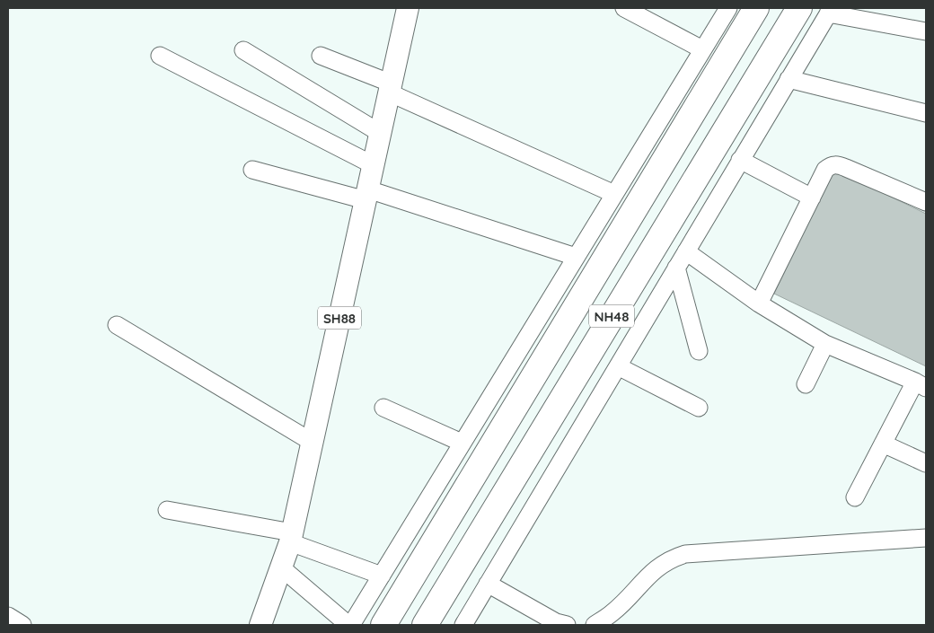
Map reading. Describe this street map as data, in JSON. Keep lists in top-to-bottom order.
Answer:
{
  "streets": {
    "highway": ["NH48"],
    "main road": ["SH88"]
  }
}
